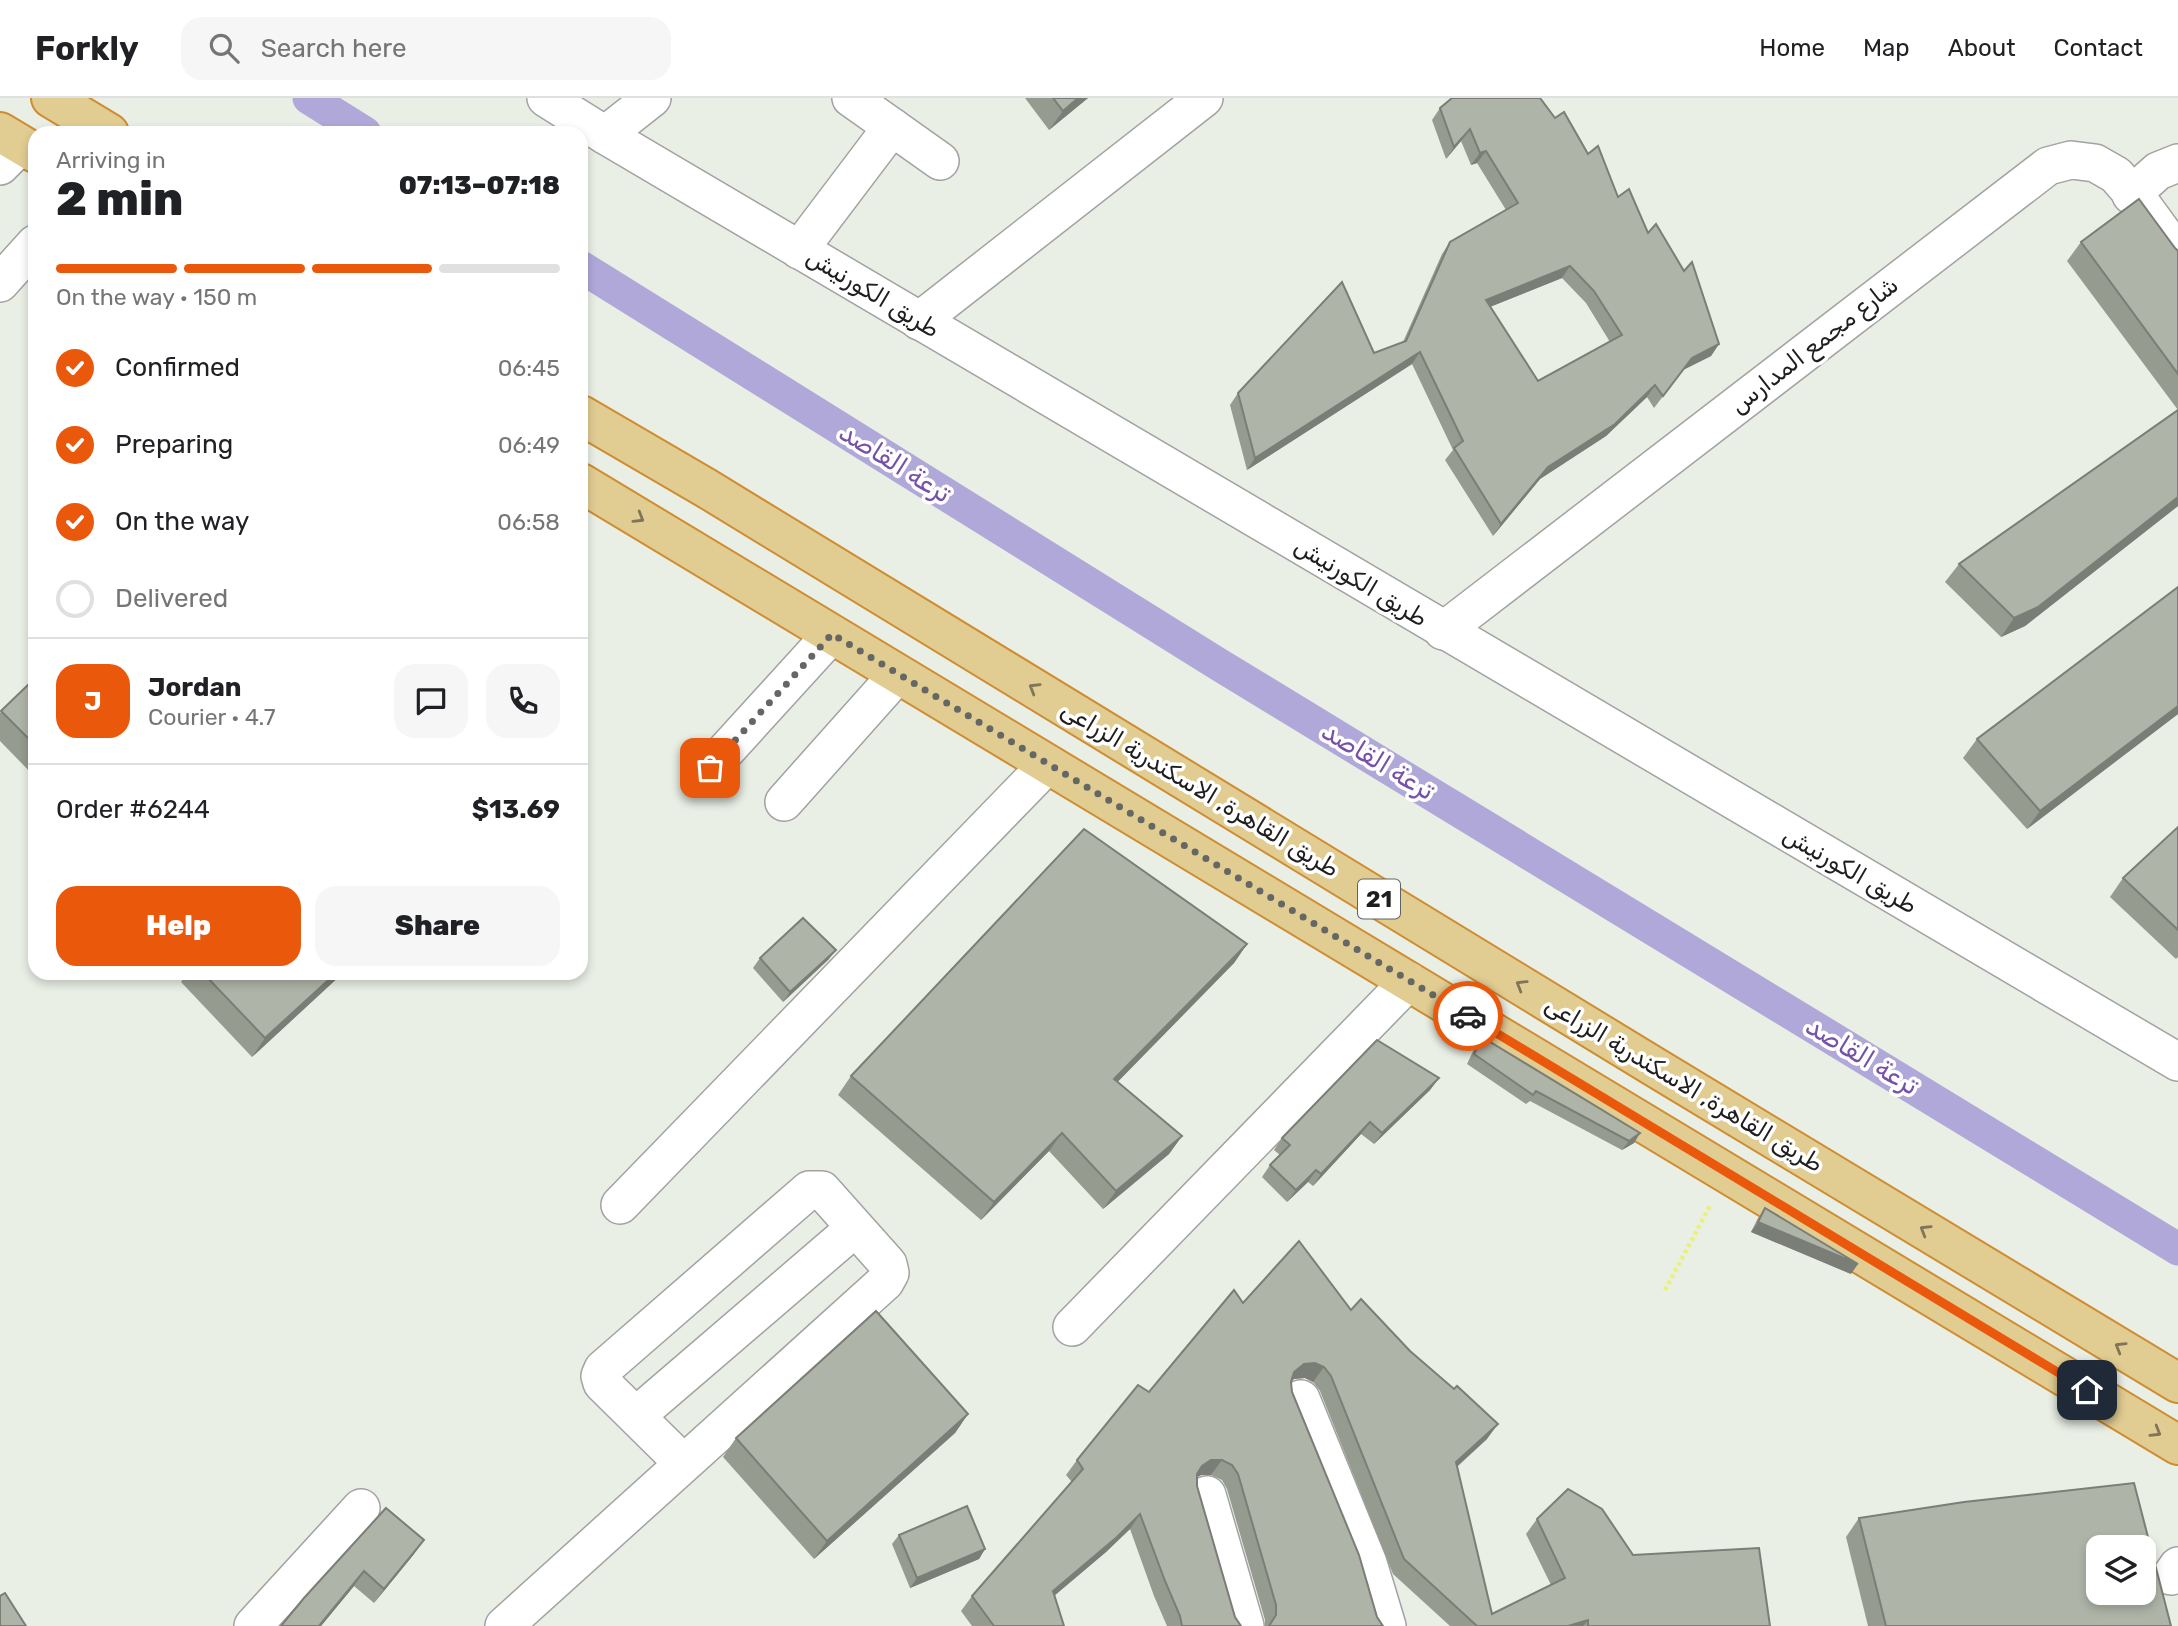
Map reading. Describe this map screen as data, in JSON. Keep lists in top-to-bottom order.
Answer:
{
  "streets": {
    "highway": ["طريق القاهرة, الاسكندرية الزراعى", "21"],
    "street": ["طريق الكورنيش", "شارع مجمع المدارس"]
  },
  "crossings": [
    ["طريق الكورنيش", "شارع مجمع المدارس"]
  ],
  "water": ["ترعة القاصد"],
  "page": {
    "header": "Forkly",
    "search": "Search here",
    "nav": [
      "Home",
      "Map",
      "About",
      "Contact"
    ],
    "heading": ["2 min", "Arriving in", "07:13–07:18"],
    "panel": [
      "Jordan",
      "Courier · 4.7",
      "Order #6244",
      "$13.69"
    ],
    "bar": "On the way · 150 m",
    "list": [
      ["Confirmed", "06:45"],
      ["Preparing", "06:49"],
      ["On the way", "06:58"],
      "Delivered"
    ],
    "round": "J",
    "buttons": ["Help", "Share"]
  }
}
